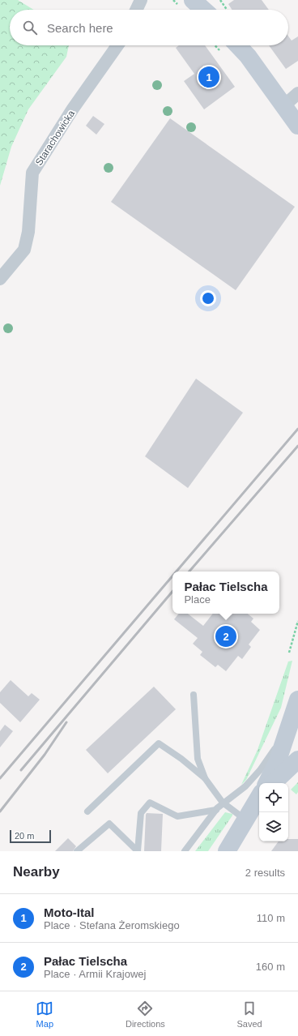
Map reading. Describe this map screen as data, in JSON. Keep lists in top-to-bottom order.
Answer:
{
  "streets": {
    "street": ["Starachowicka"]
  },
  "scale_bar": "20 m",
  "page": {
    "search": "Search here",
    "pins": ["1", "2"],
    "popup": ["Pałac Tielscha", "Place"],
    "scale": "20 m",
    "heading": ["Nearby", "2 results"],
    "list": [
      {
        "mark": "1",
        "name": "Moto-Ital",
        "note": "Place · Stefana Żeromskiego",
        "value": "110 m"
      },
      {
        "mark": "2",
        "name": "Pałac Tielscha",
        "note": "Place · Armii Krajowej",
        "value": "160 m"
      }
    ],
    "nav": ["Map", "Directions", "Saved"]
  }
}
